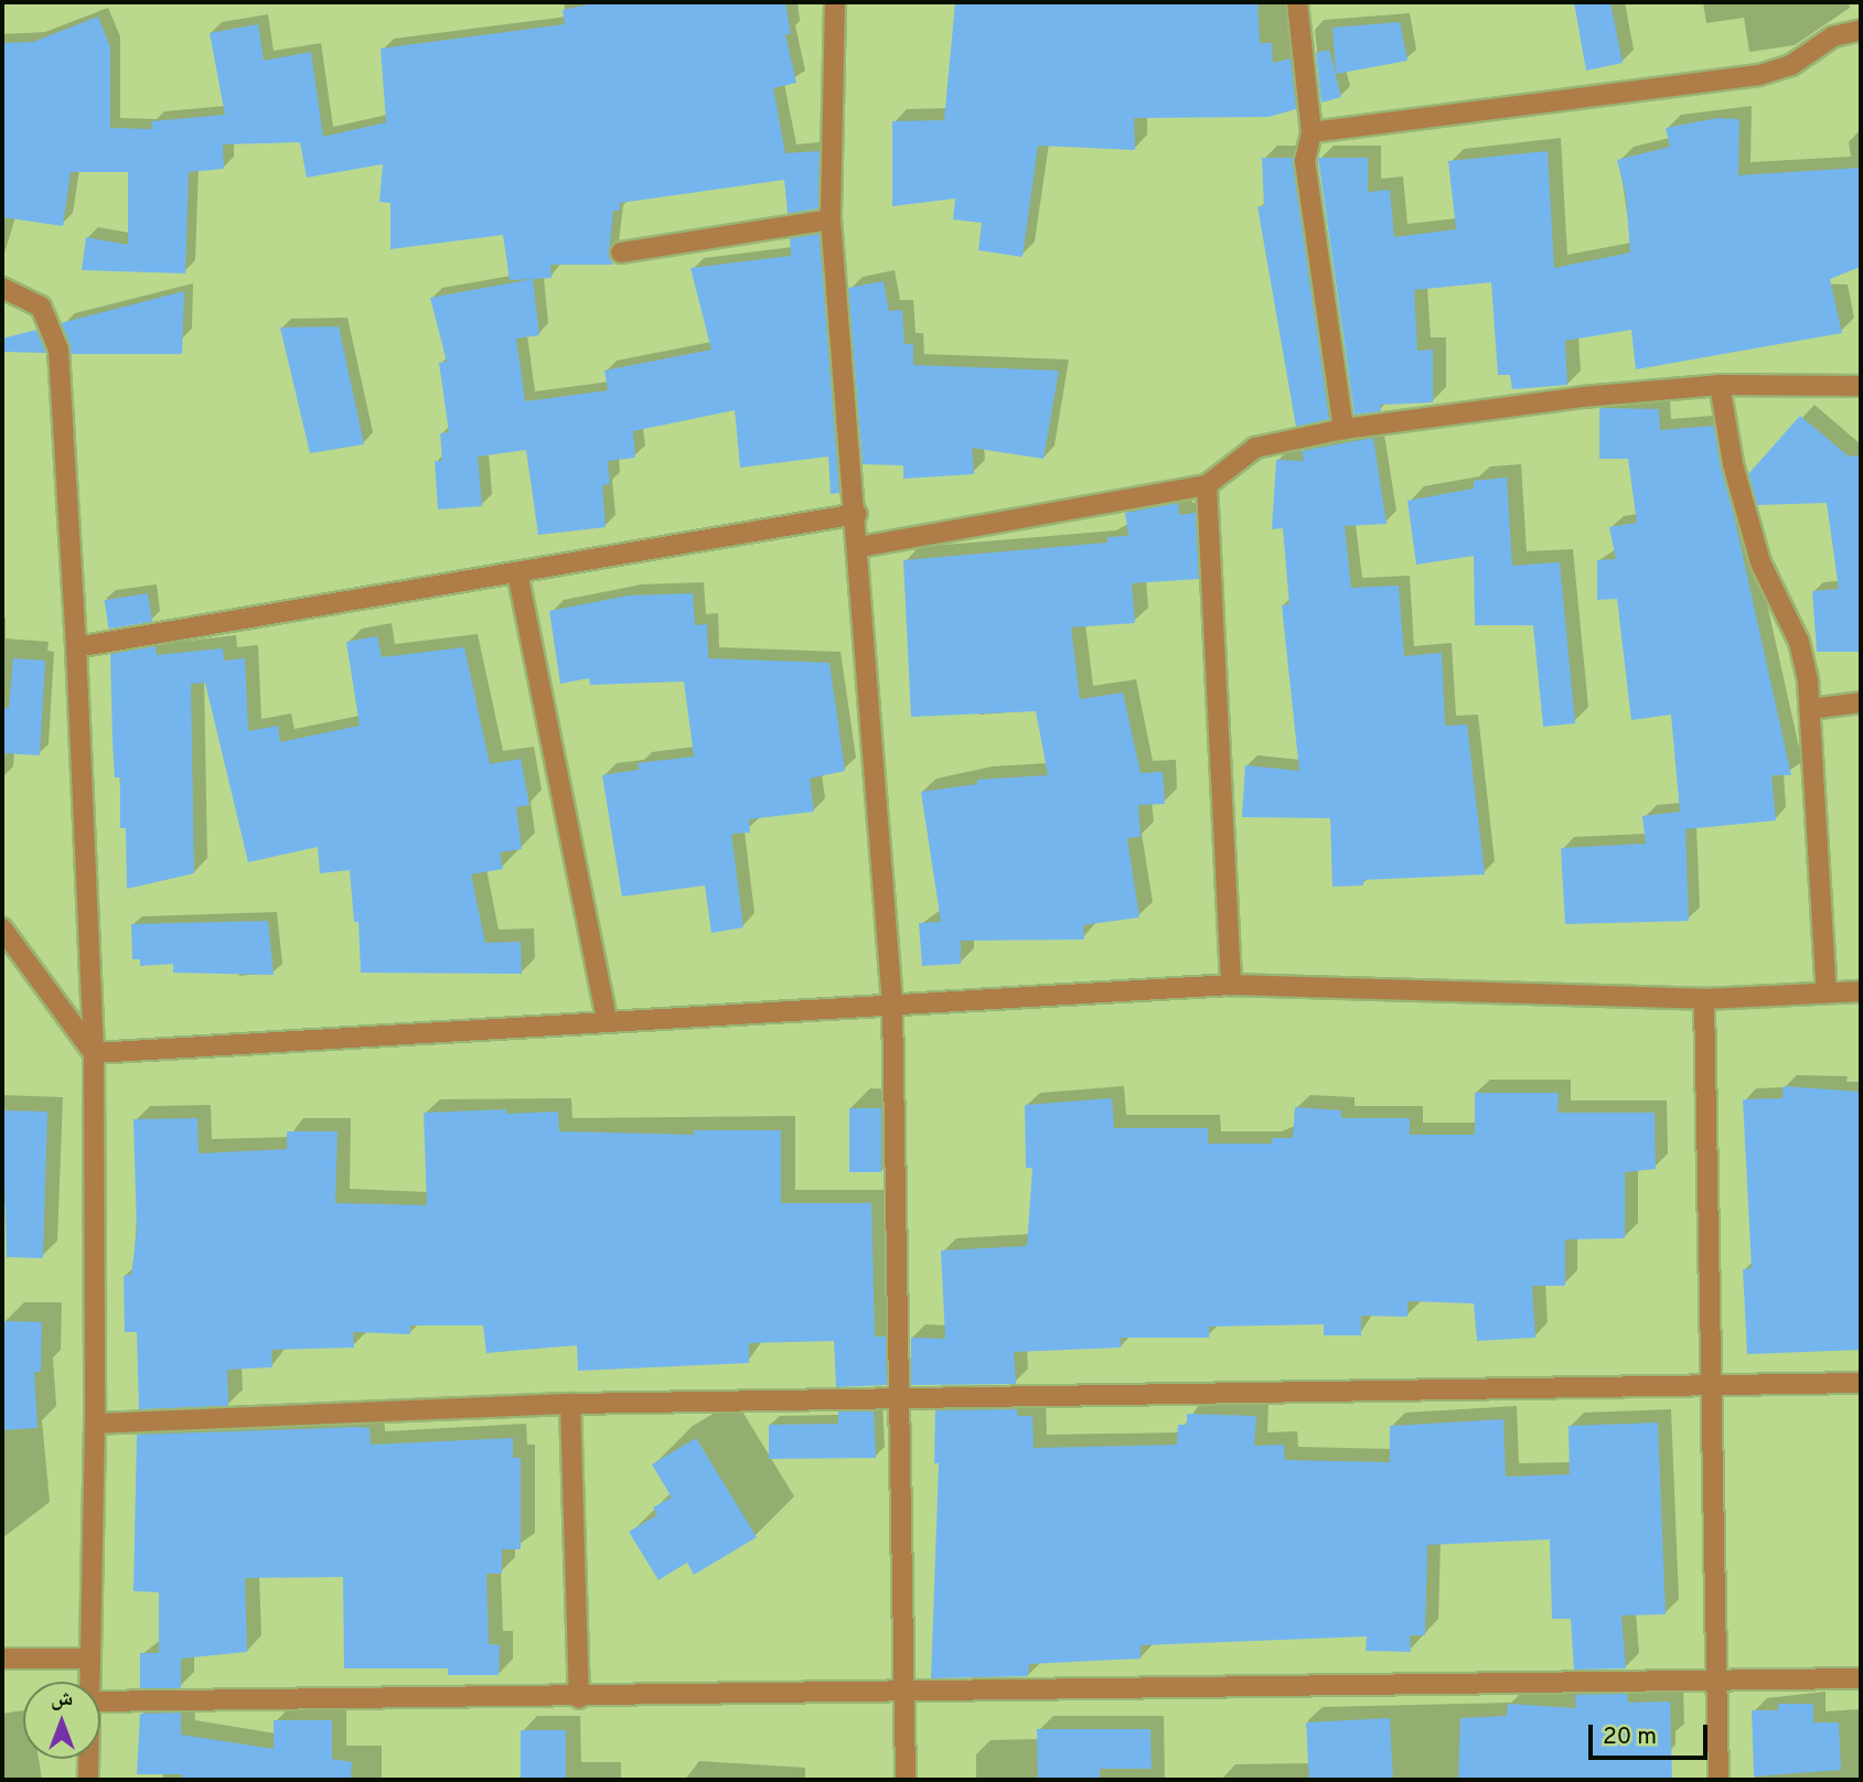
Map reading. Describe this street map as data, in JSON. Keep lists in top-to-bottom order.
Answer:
{
  "scale_bar": "20 m",
  "north": "top"
}
